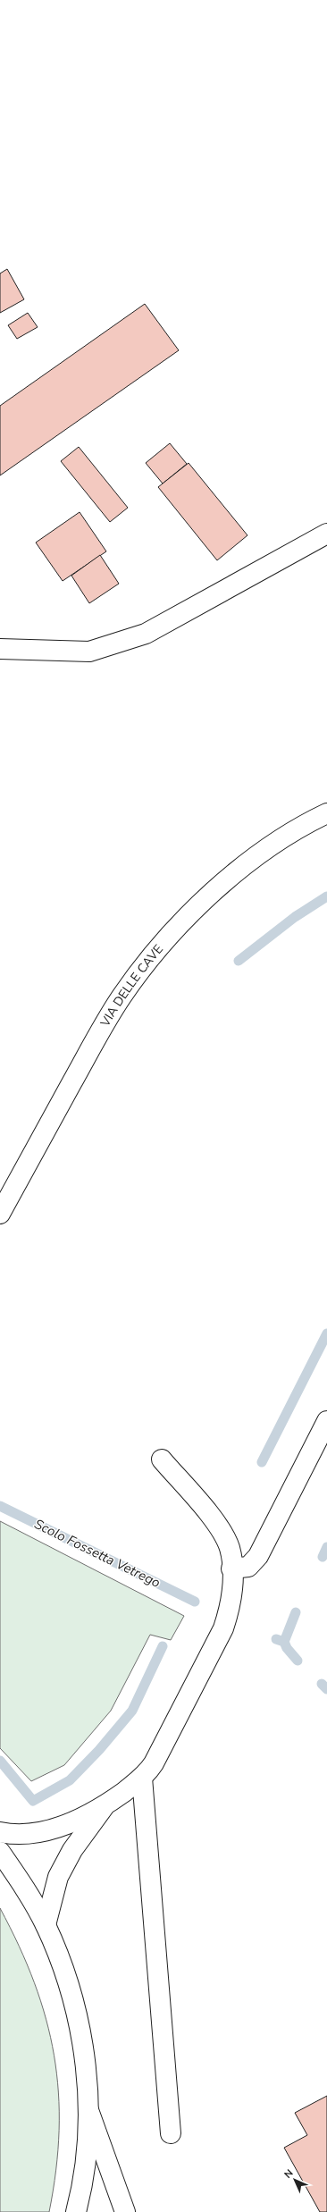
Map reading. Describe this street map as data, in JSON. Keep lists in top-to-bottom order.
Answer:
{
  "streets": {
    "main road": ["VIA DELLE CAVE"]
  },
  "water": ["Scolo Fossetta Vetrego"],
  "north": "top left"
}
